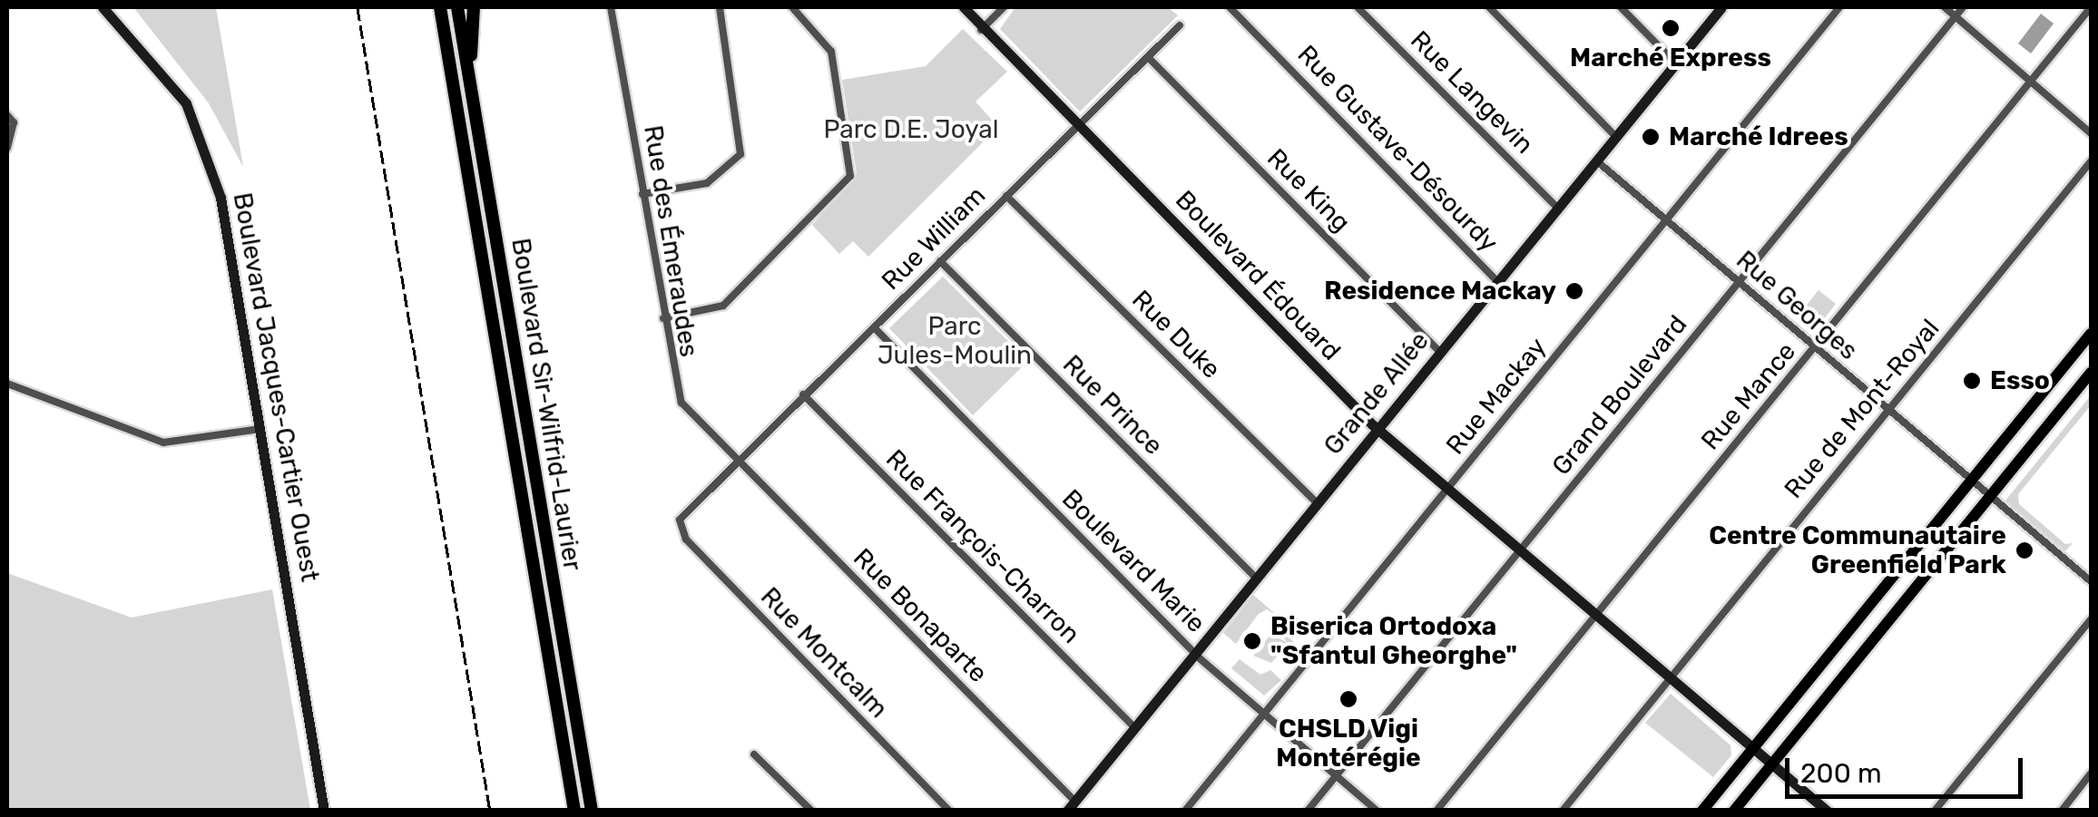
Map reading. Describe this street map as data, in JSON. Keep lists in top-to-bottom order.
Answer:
{
  "streets": {
    "highway": ["Boulevard Sir-Wilfrid-Laurier"],
    "main road": ["Boulevard Édouard", "Boulevard Jacques-Cartier Ouest", "Grande Allée"],
    "street": [
      "Rue Langevin",
      "Rue Gustave-Désourdy",
      "Rue King",
      "Rue William",
      "Rue des Émeraudes",
      "Rue Georges",
      "Rue Duke",
      "Grand Boulevard",
      "Rue Mackay",
      "Rue Mance",
      "Rue Prince",
      "Rue de Mont-Royal",
      "Rue François-Charron",
      "Boulevard Marie",
      "Rue Bonaparte",
      "Rue Montcalm"
    ]
  },
  "crossings": [
    ["Rue Langevin", "Grande Allée"],
    ["Rue Gustave-Désourdy", "Grande Allée"],
    ["Rue King", "Rue William"],
    ["Rue King", "Grande Allée"],
    ["Rue William", "Rue des Émeraudes"],
    ["Rue William", "Boulevard Édouard"],
    ["Rue William", "Rue Duke"],
    ["Rue William", "Rue Prince"],
    ["Rue William", "Rue François-Charron"],
    ["Rue William", "Boulevard Marie"],
    ["Rue William", "Rue Bonaparte"],
    ["Rue William", "Rue Montcalm"],
    ["Rue des Émeraudes", "Rue Bonaparte"],
    ["Boulevard Édouard", "Grande Allée"],
    ["Boulevard Édouard", "Grand Boulevard"],
    ["Boulevard Édouard", "Rue Mackay"],
    ["Boulevard Édouard", "Rue Mance"],
    ["Boulevard Édouard", "Rue de Mont-Royal"],
    ["Rue Georges", "Grande Allée"],
    ["Rue Georges", "Grand Boulevard"],
    ["Rue Georges", "Rue Mackay"],
    ["Rue Georges", "Rue Mance"],
    ["Rue Georges", "Rue de Mont-Royal"],
    ["Rue Duke", "Grande Allée"],
    ["Grande Allée", "Rue Prince"],
    ["Grande Allée", "Rue François-Charron"],
    ["Grande Allée", "Boulevard Marie"],
    ["Grande Allée", "Rue Bonaparte"],
    ["Grand Boulevard", "Boulevard Marie"],
    ["Rue Mackay", "Boulevard Marie"]
  ],
  "parks": ["Parc D.E. Joyal", "Parc Jules-Moulin"],
  "places": [
    "Marché Express",
    "Marché Idrees",
    "Residence Mackay",
    "Esso",
    "Centre Communautaire Greenfield Park",
    "Biserica Ortodoxa \"Sfantul Gheorghe\"",
    "CHSLD Vigi Montérégie"
  ],
  "scale_bar": "200 m"
}
